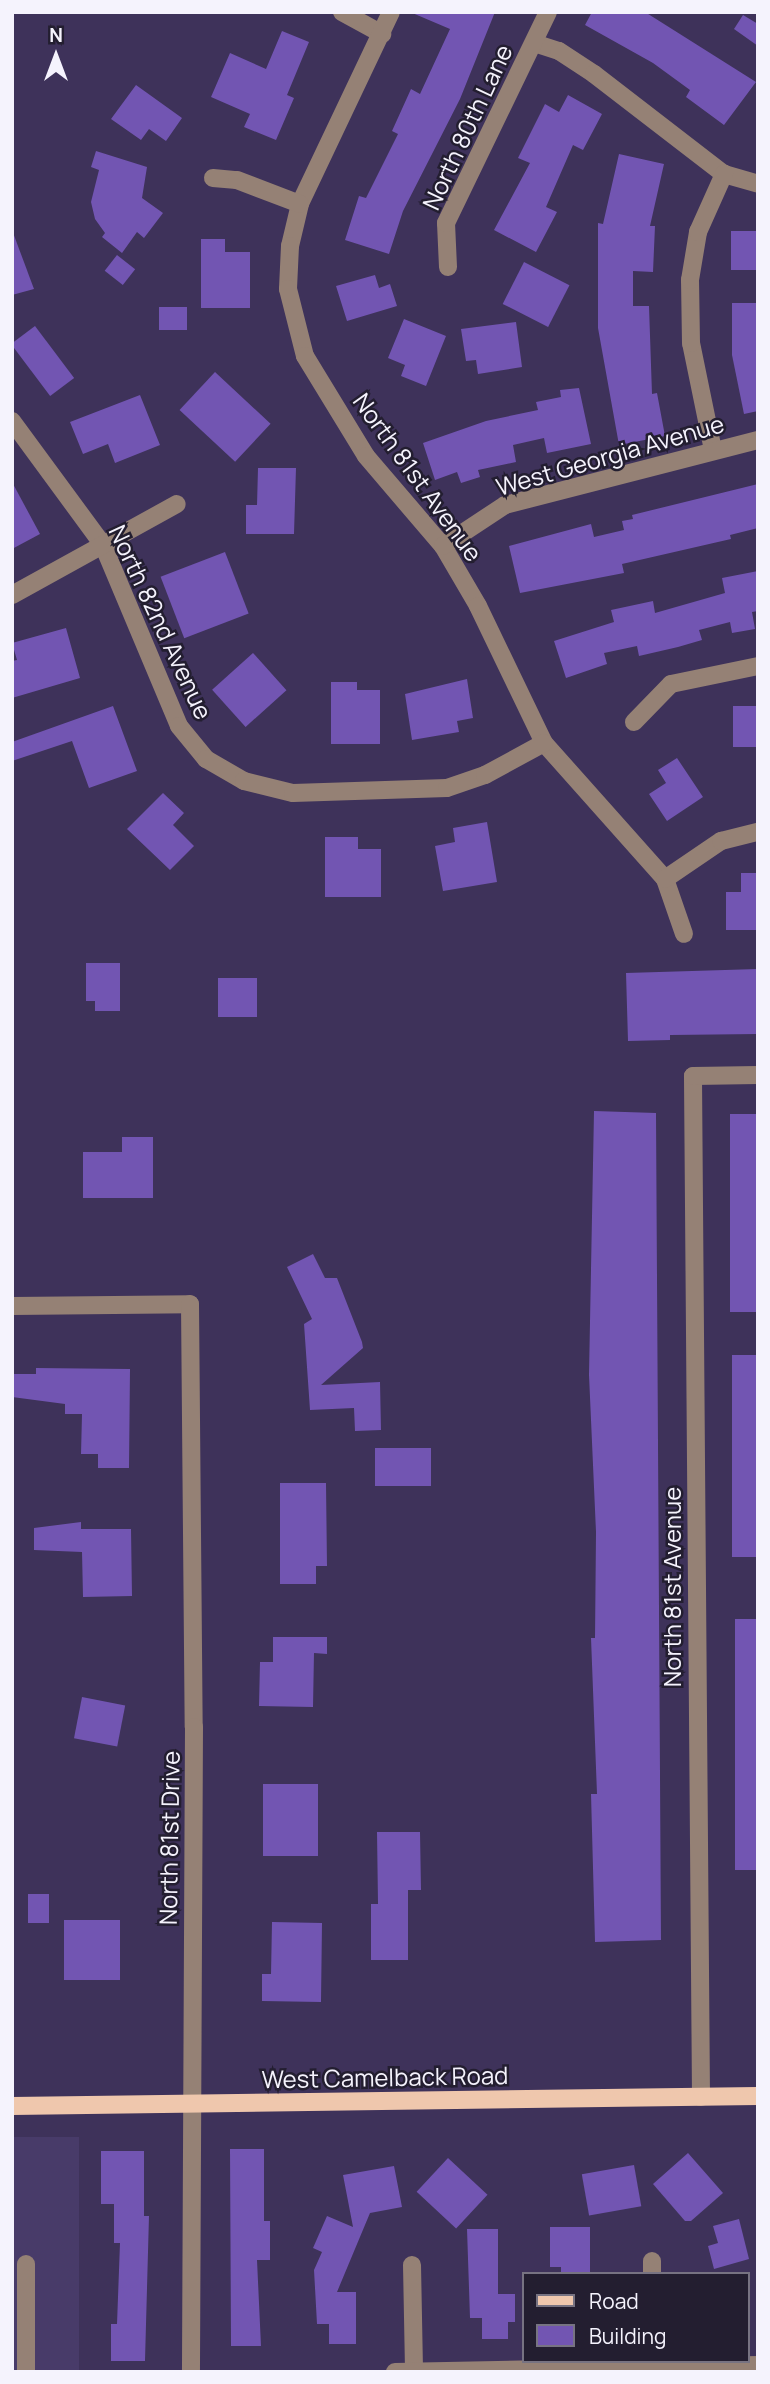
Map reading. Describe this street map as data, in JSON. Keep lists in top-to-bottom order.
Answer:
{
  "streets": {
    "main road": ["West Camelback Road"],
    "street": [
      "North 80th Lane",
      "West Georgia Avenue",
      "North 81st Avenue",
      "North 82nd Avenue",
      "North 81st Drive"
    ]
  },
  "crossings": [
    ["West Georgia Avenue", "North 81st Avenue"],
    ["North 81st Avenue", "North 82nd Avenue"],
    ["North 81st Avenue", "West Camelback Road"],
    ["North 81st Drive", "West Camelback Road"]
  ],
  "legend": ["Road", "Building"],
  "north": "top"
}
